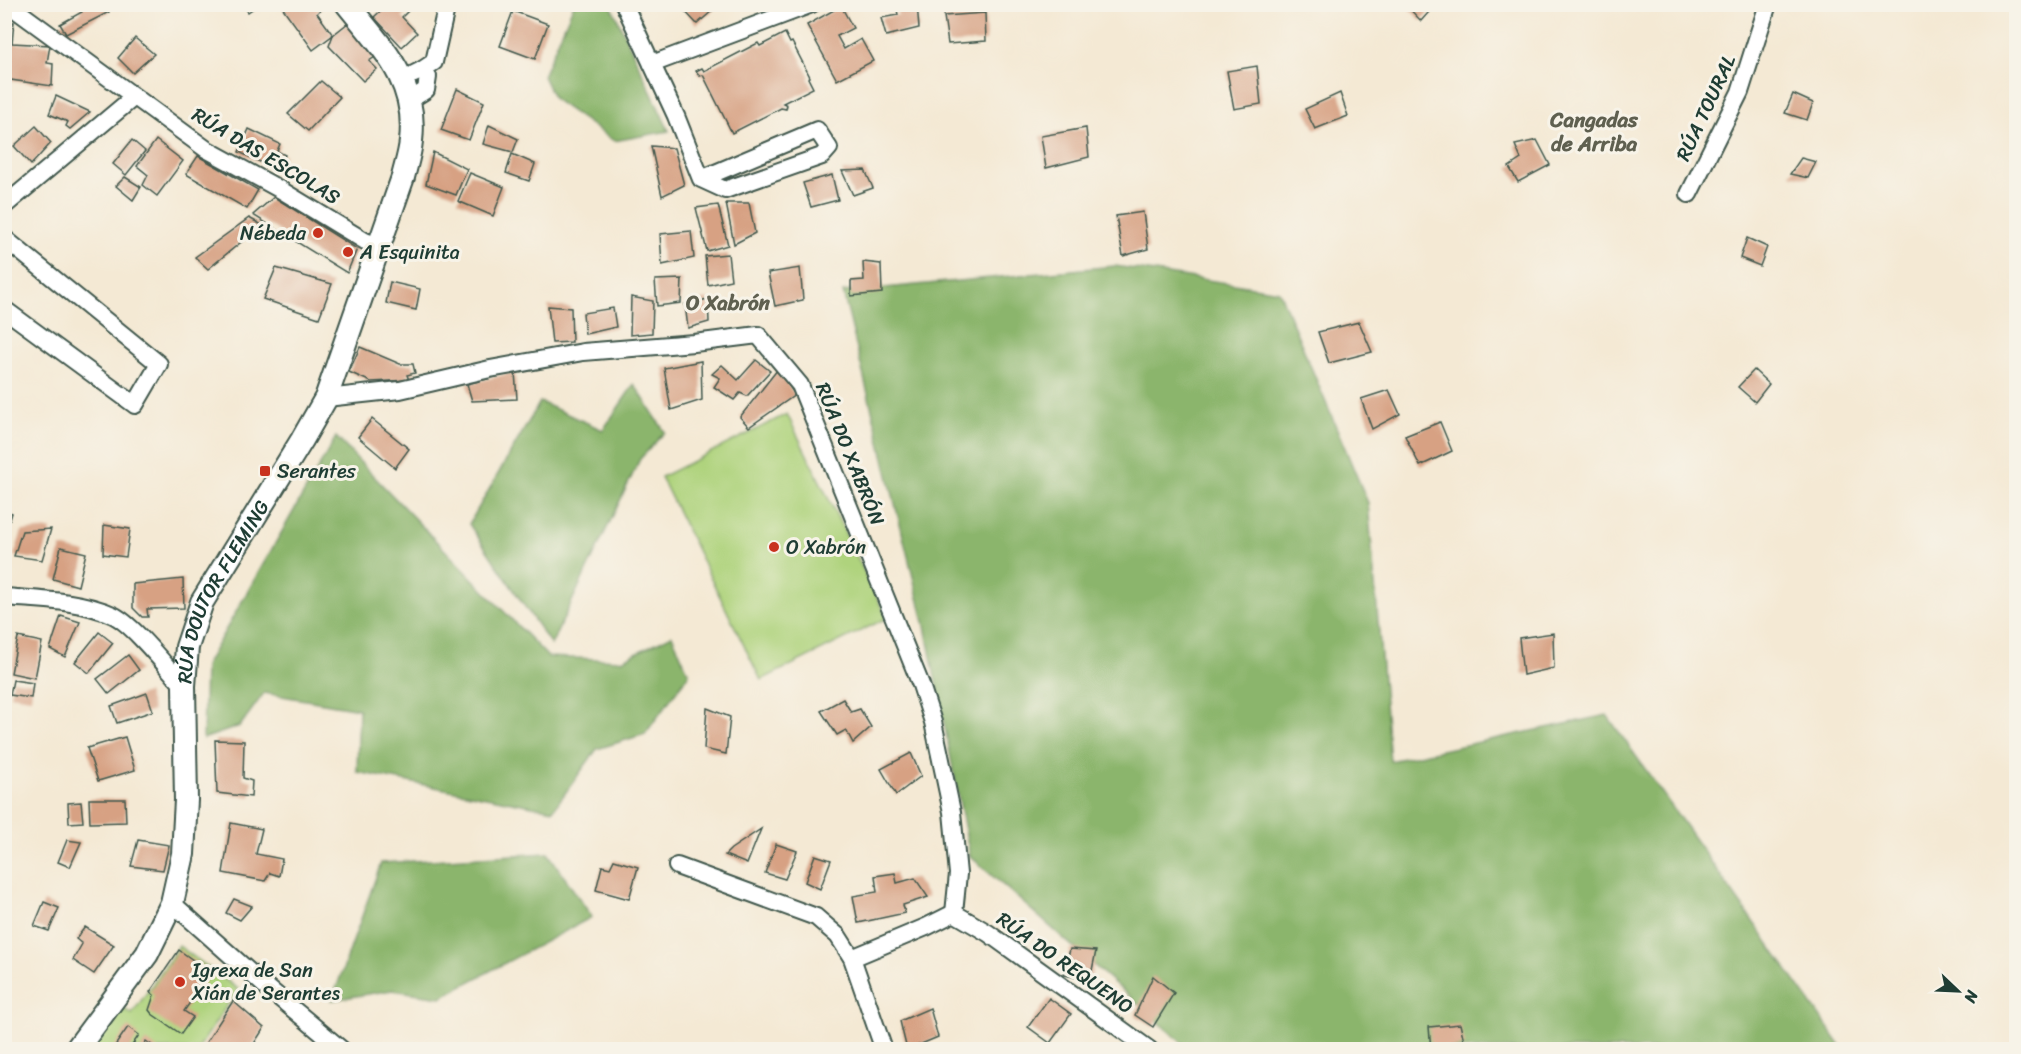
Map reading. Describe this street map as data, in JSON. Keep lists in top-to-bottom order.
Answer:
{
  "streets": {
    "main road": ["RÚA DOUTOR FLEMING"],
    "street": [
      "RÚA TOURAL",
      "RÚA DAS ESCOLAS",
      "RÚA DO XABRÓN",
      "RÚA DO REQUENO"
    ]
  },
  "crossings": [
    ["RÚA DAS ESCOLAS", "RÚA DOUTOR FLEMING"],
    ["RÚA DO XABRÓN", "RÚA DOUTOR FLEMING"],
    ["RÚA DO XABRÓN", "RÚA DO REQUENO"]
  ],
  "districts": ["Cangadas de Arriba", "O Xabrón"],
  "places": {
    "other": [
      "Nébeda",
      "A Esquinita",
      "O Xabrón",
      "Igrexa de San Xián de Serantes"
    ],
    "transit": ["Serantes"]
  },
  "north": "bottom right"
}
